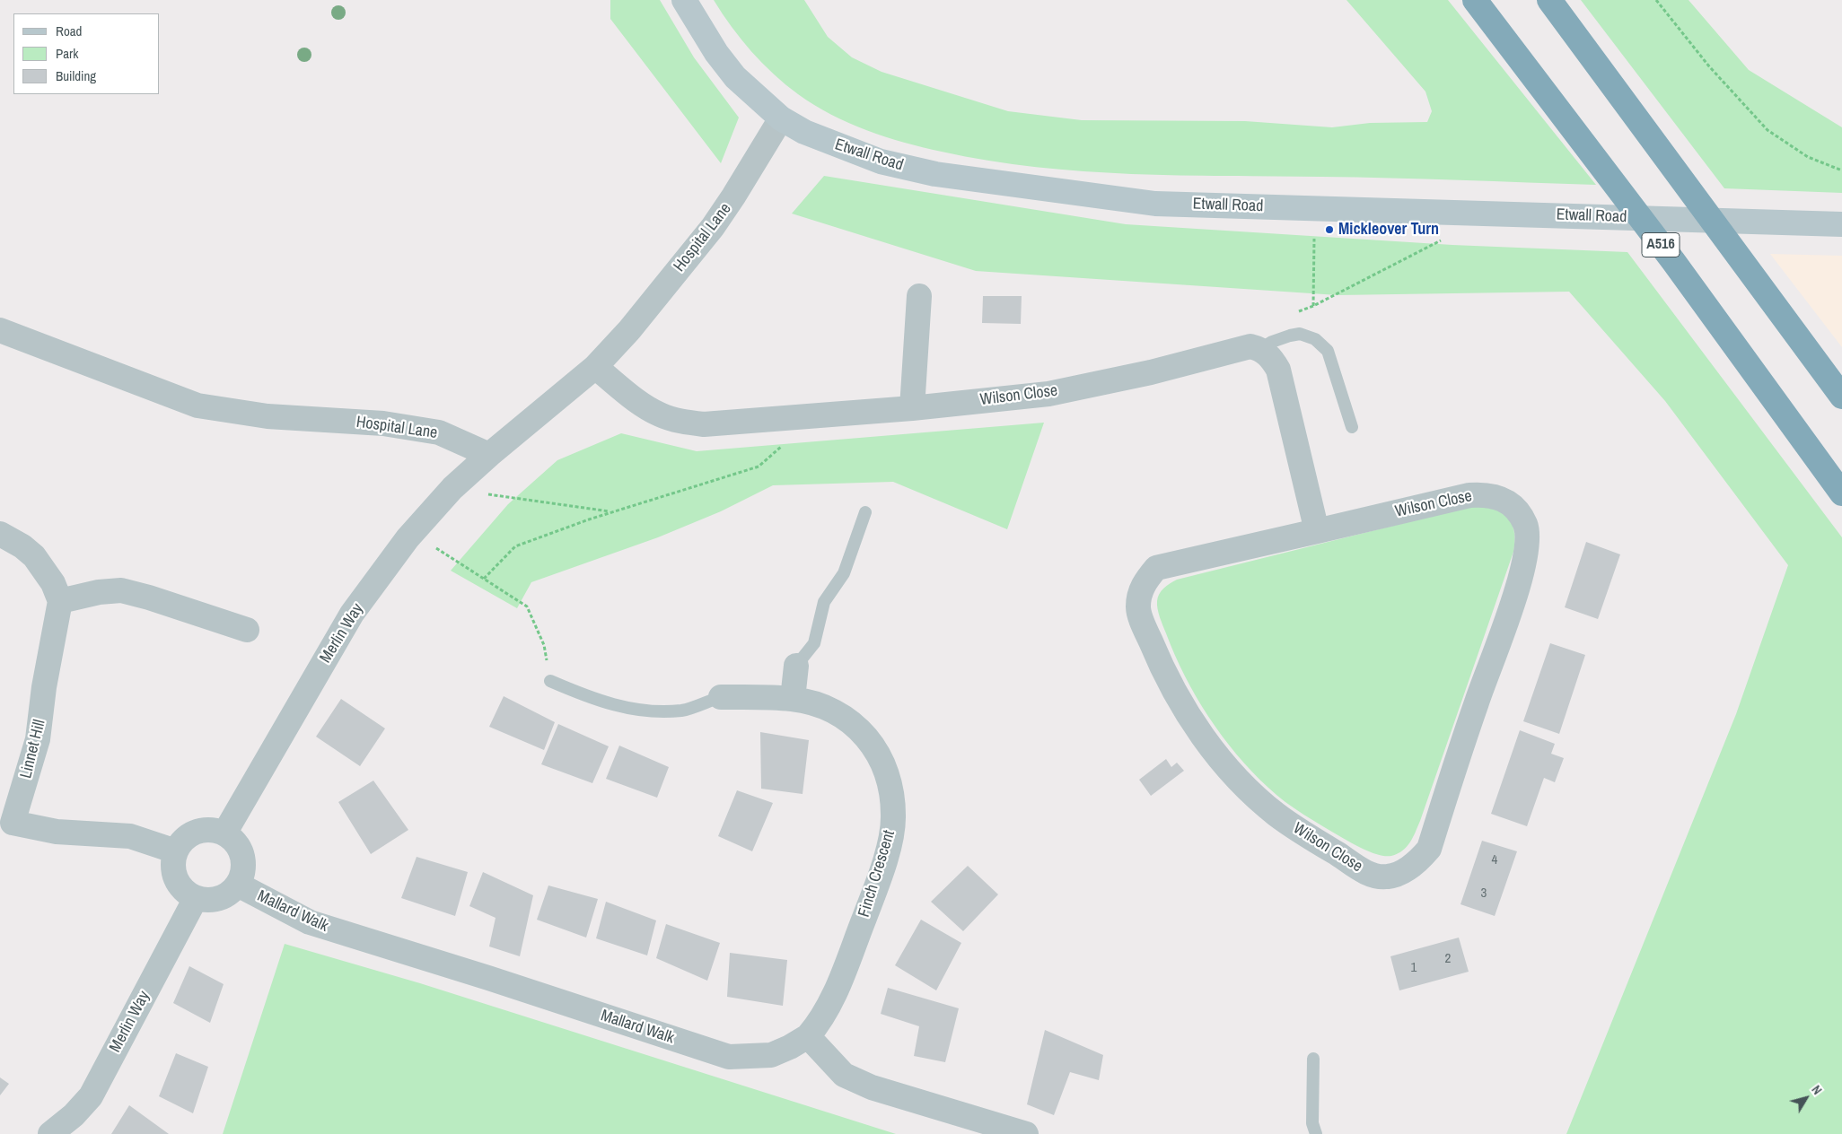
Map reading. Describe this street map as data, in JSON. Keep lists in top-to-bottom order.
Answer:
{
  "streets": {
    "highway": ["A516"],
    "street": [
      "Etwall Road",
      "Hospital Lane",
      "Wilson Close",
      "Merlin Way",
      "Linnet Hill",
      "Finch Crescent",
      "Mallard Walk"
    ]
  },
  "crossings": [
    ["Etwall Road", "Hospital Lane"],
    ["Hospital Lane", "Wilson Close"],
    ["Hospital Lane", "Merlin Way"],
    ["Merlin Way", "Linnet Hill"],
    ["Merlin Way", "Mallard Walk"],
    ["Linnet Hill", "Mallard Walk"],
    ["Finch Crescent", "Mallard Walk"]
  ],
  "places": ["Mickleover Turn"],
  "house_numbers": [
    "4",
    "3",
    "2",
    "1"
  ],
  "legend": ["Road", "Park", "Building"],
  "north": "top right"
}
